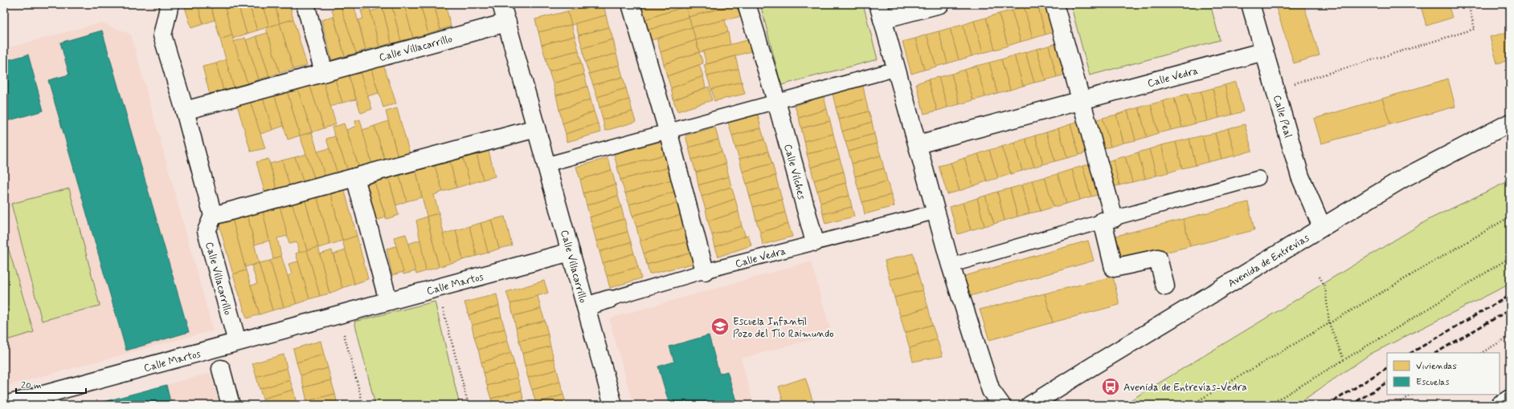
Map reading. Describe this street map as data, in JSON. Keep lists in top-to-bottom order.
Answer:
{
  "streets": {
    "street": [
      "Calle Villacarrillo",
      "Calle Vedra",
      "Calle Peal",
      "Calle Vilches",
      "Avenida de Entrevías",
      "Calle Martos"
    ]
  },
  "crossings": [
    ["Calle Villacarrillo", "Calle Vedra"],
    ["Calle Villacarrillo", "Calle Martos"],
    ["Calle Vedra", "Calle Peal"],
    ["Calle Vedra", "Calle Vilches"],
    ["Calle Peal", "Avenida de Entrevías"]
  ],
  "places": {
    "school or university": ["Escuela Infantil Pozo del Tío Raimundo"],
    "bus stop": ["Avenida de Entrevías-Vedra"]
  },
  "legend": ["Viviendas", "Escuelas"],
  "scale_bar": "20 m"
}
